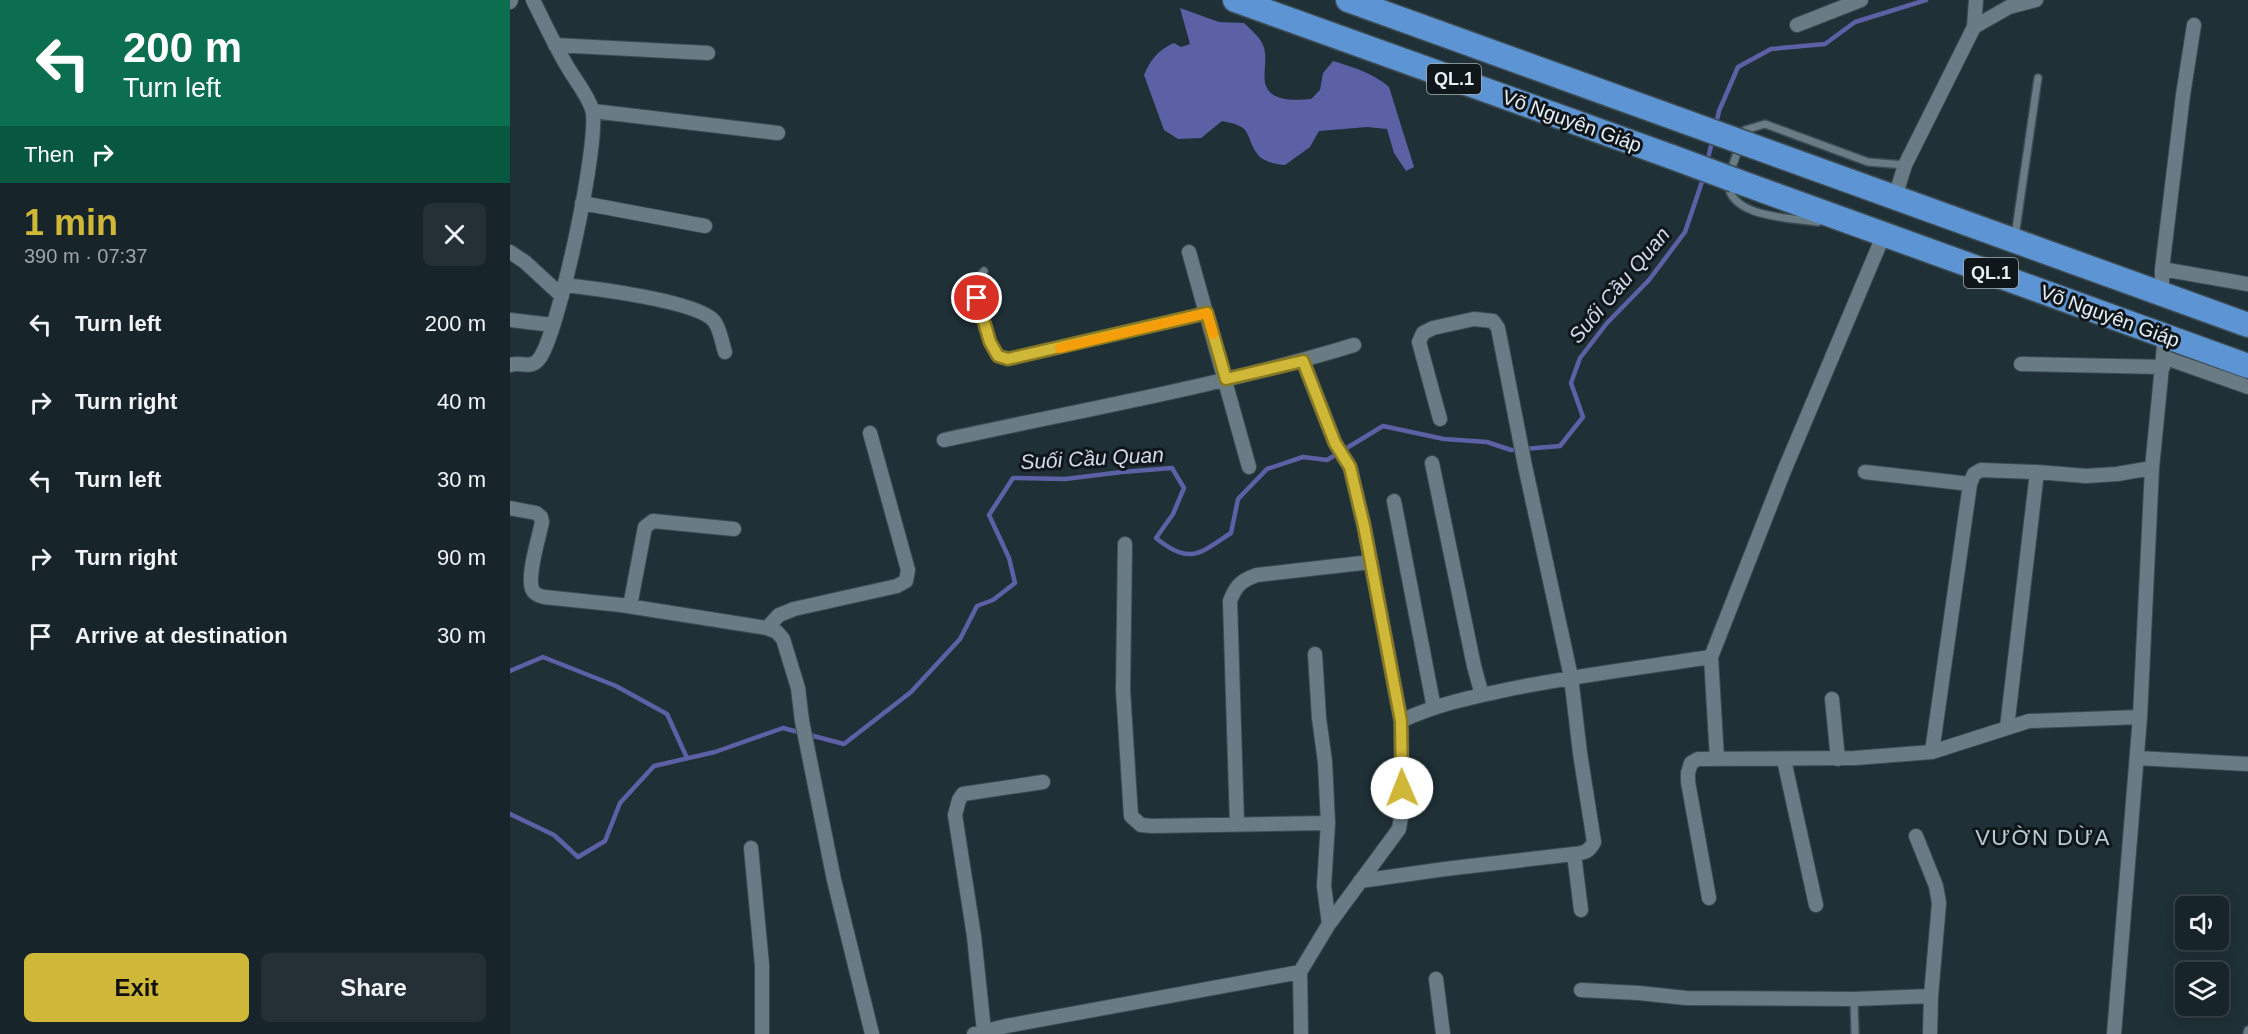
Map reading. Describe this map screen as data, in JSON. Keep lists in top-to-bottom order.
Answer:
{
  "streets": {
    "highway": ["QL.1", "Võ Nguyên Giáp"]
  },
  "districts": ["VƯỜN DỪA"],
  "water": ["Suối Cầu Quan"],
  "page": {
    "turn": ["200 m", "Turn left"],
    "then": "Then",
    "heading": ["1 min", "390 m · 07:37"],
    "list": [
      {
        "name": "Turn left",
        "value": "200 m"
      },
      {
        "name": "Turn right",
        "value": "40 m"
      },
      {
        "name": "Turn left",
        "value": "30 m"
      },
      {
        "name": "Turn right",
        "value": "90 m"
      },
      {
        "name": "Arrive at destination",
        "value": "30 m"
      }
    ],
    "buttons": ["Exit", "Share"]
  }
}
